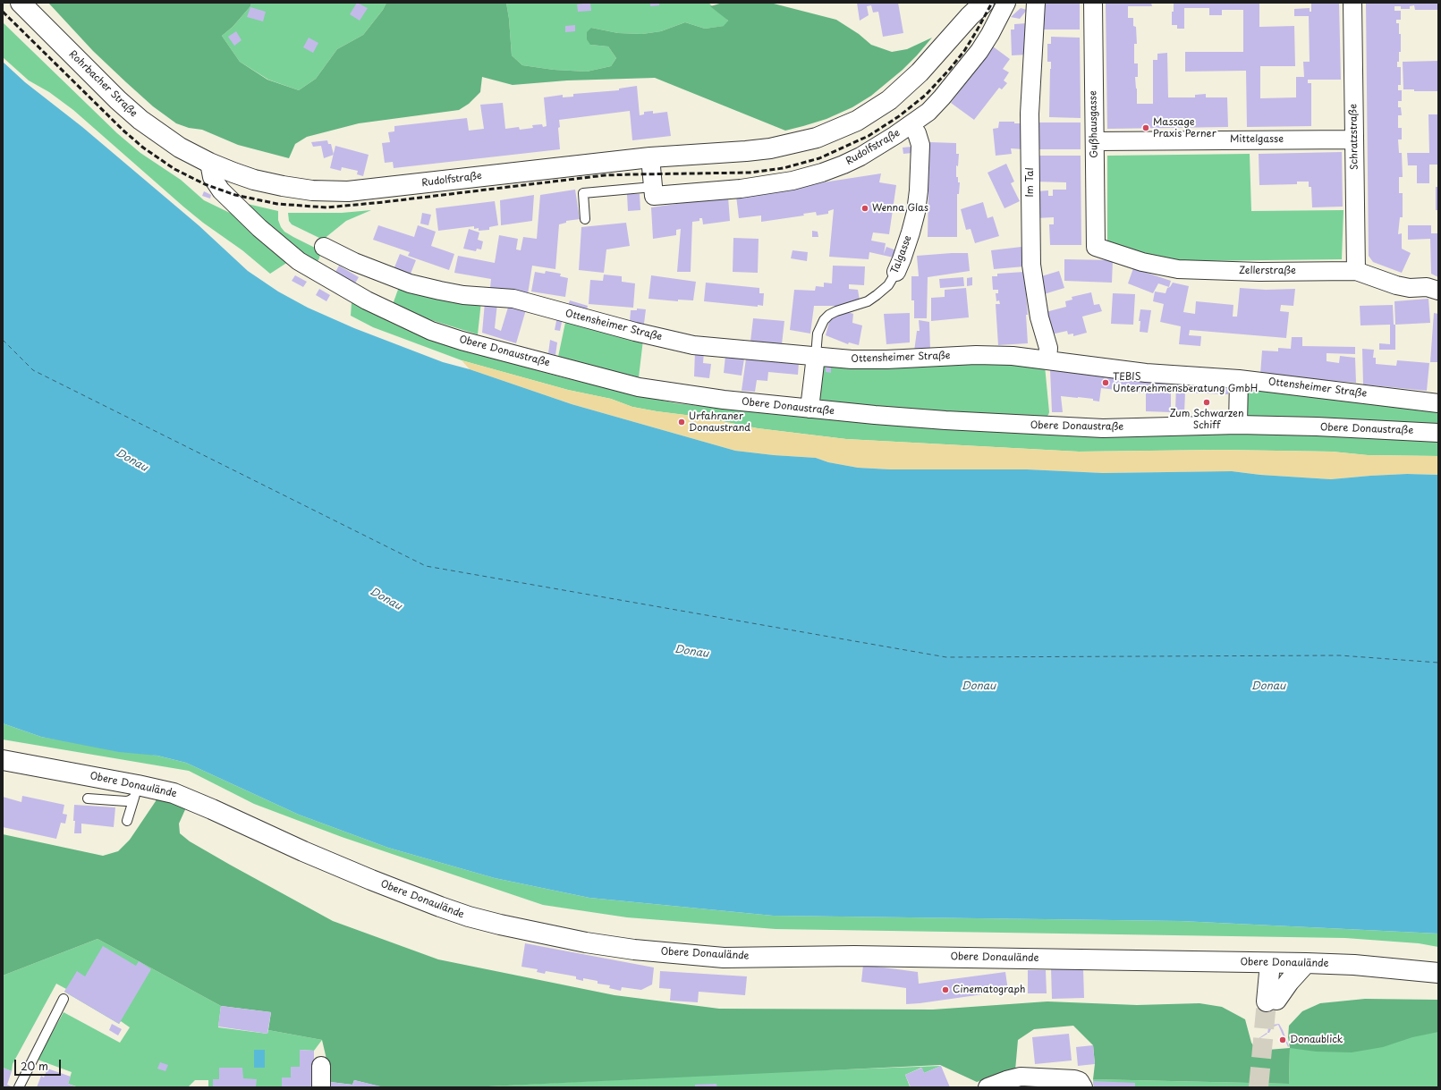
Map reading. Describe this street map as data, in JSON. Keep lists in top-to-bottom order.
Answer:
{
  "streets": {
    "main road": ["Rohrbacher Straße", "Rudolfstraße", "Obere Donaulände"],
    "street": [
      "Gußhausgasse",
      "Schratzstraße",
      "Mittelgasse",
      "Im Tal",
      "Talgasse",
      "Zellerstraße",
      "Ottensheimer Straße",
      "Obere Donaustraße"
    ]
  },
  "crossings": [
    ["Rohrbacher Straße", "Rudolfstraße"],
    ["Rohrbacher Straße", "Obere Donaustraße"],
    ["Gußhausgasse", "Mittelgasse"],
    ["Gußhausgasse", "Zellerstraße"],
    ["Schratzstraße", "Mittelgasse"],
    ["Schratzstraße", "Zellerstraße"],
    ["Rudolfstraße", "Talgasse"],
    ["Im Tal", "Ottensheimer Straße"],
    ["Talgasse", "Ottensheimer Straße"],
    ["Talgasse", "Obere Donaustraße"],
    ["Ottensheimer Straße", "Obere Donaustraße"]
  ],
  "water": ["Donau"],
  "places": [
    "Massage Praxis Perner",
    "Wenna Glas",
    "TEBIS Unternehmensberatung GmbH",
    "Zum Schwarzen Schiff",
    "Urfahraner Donaustrand",
    "Cinematograph",
    "Donaublick"
  ],
  "scale_bar": "20 m"
}
